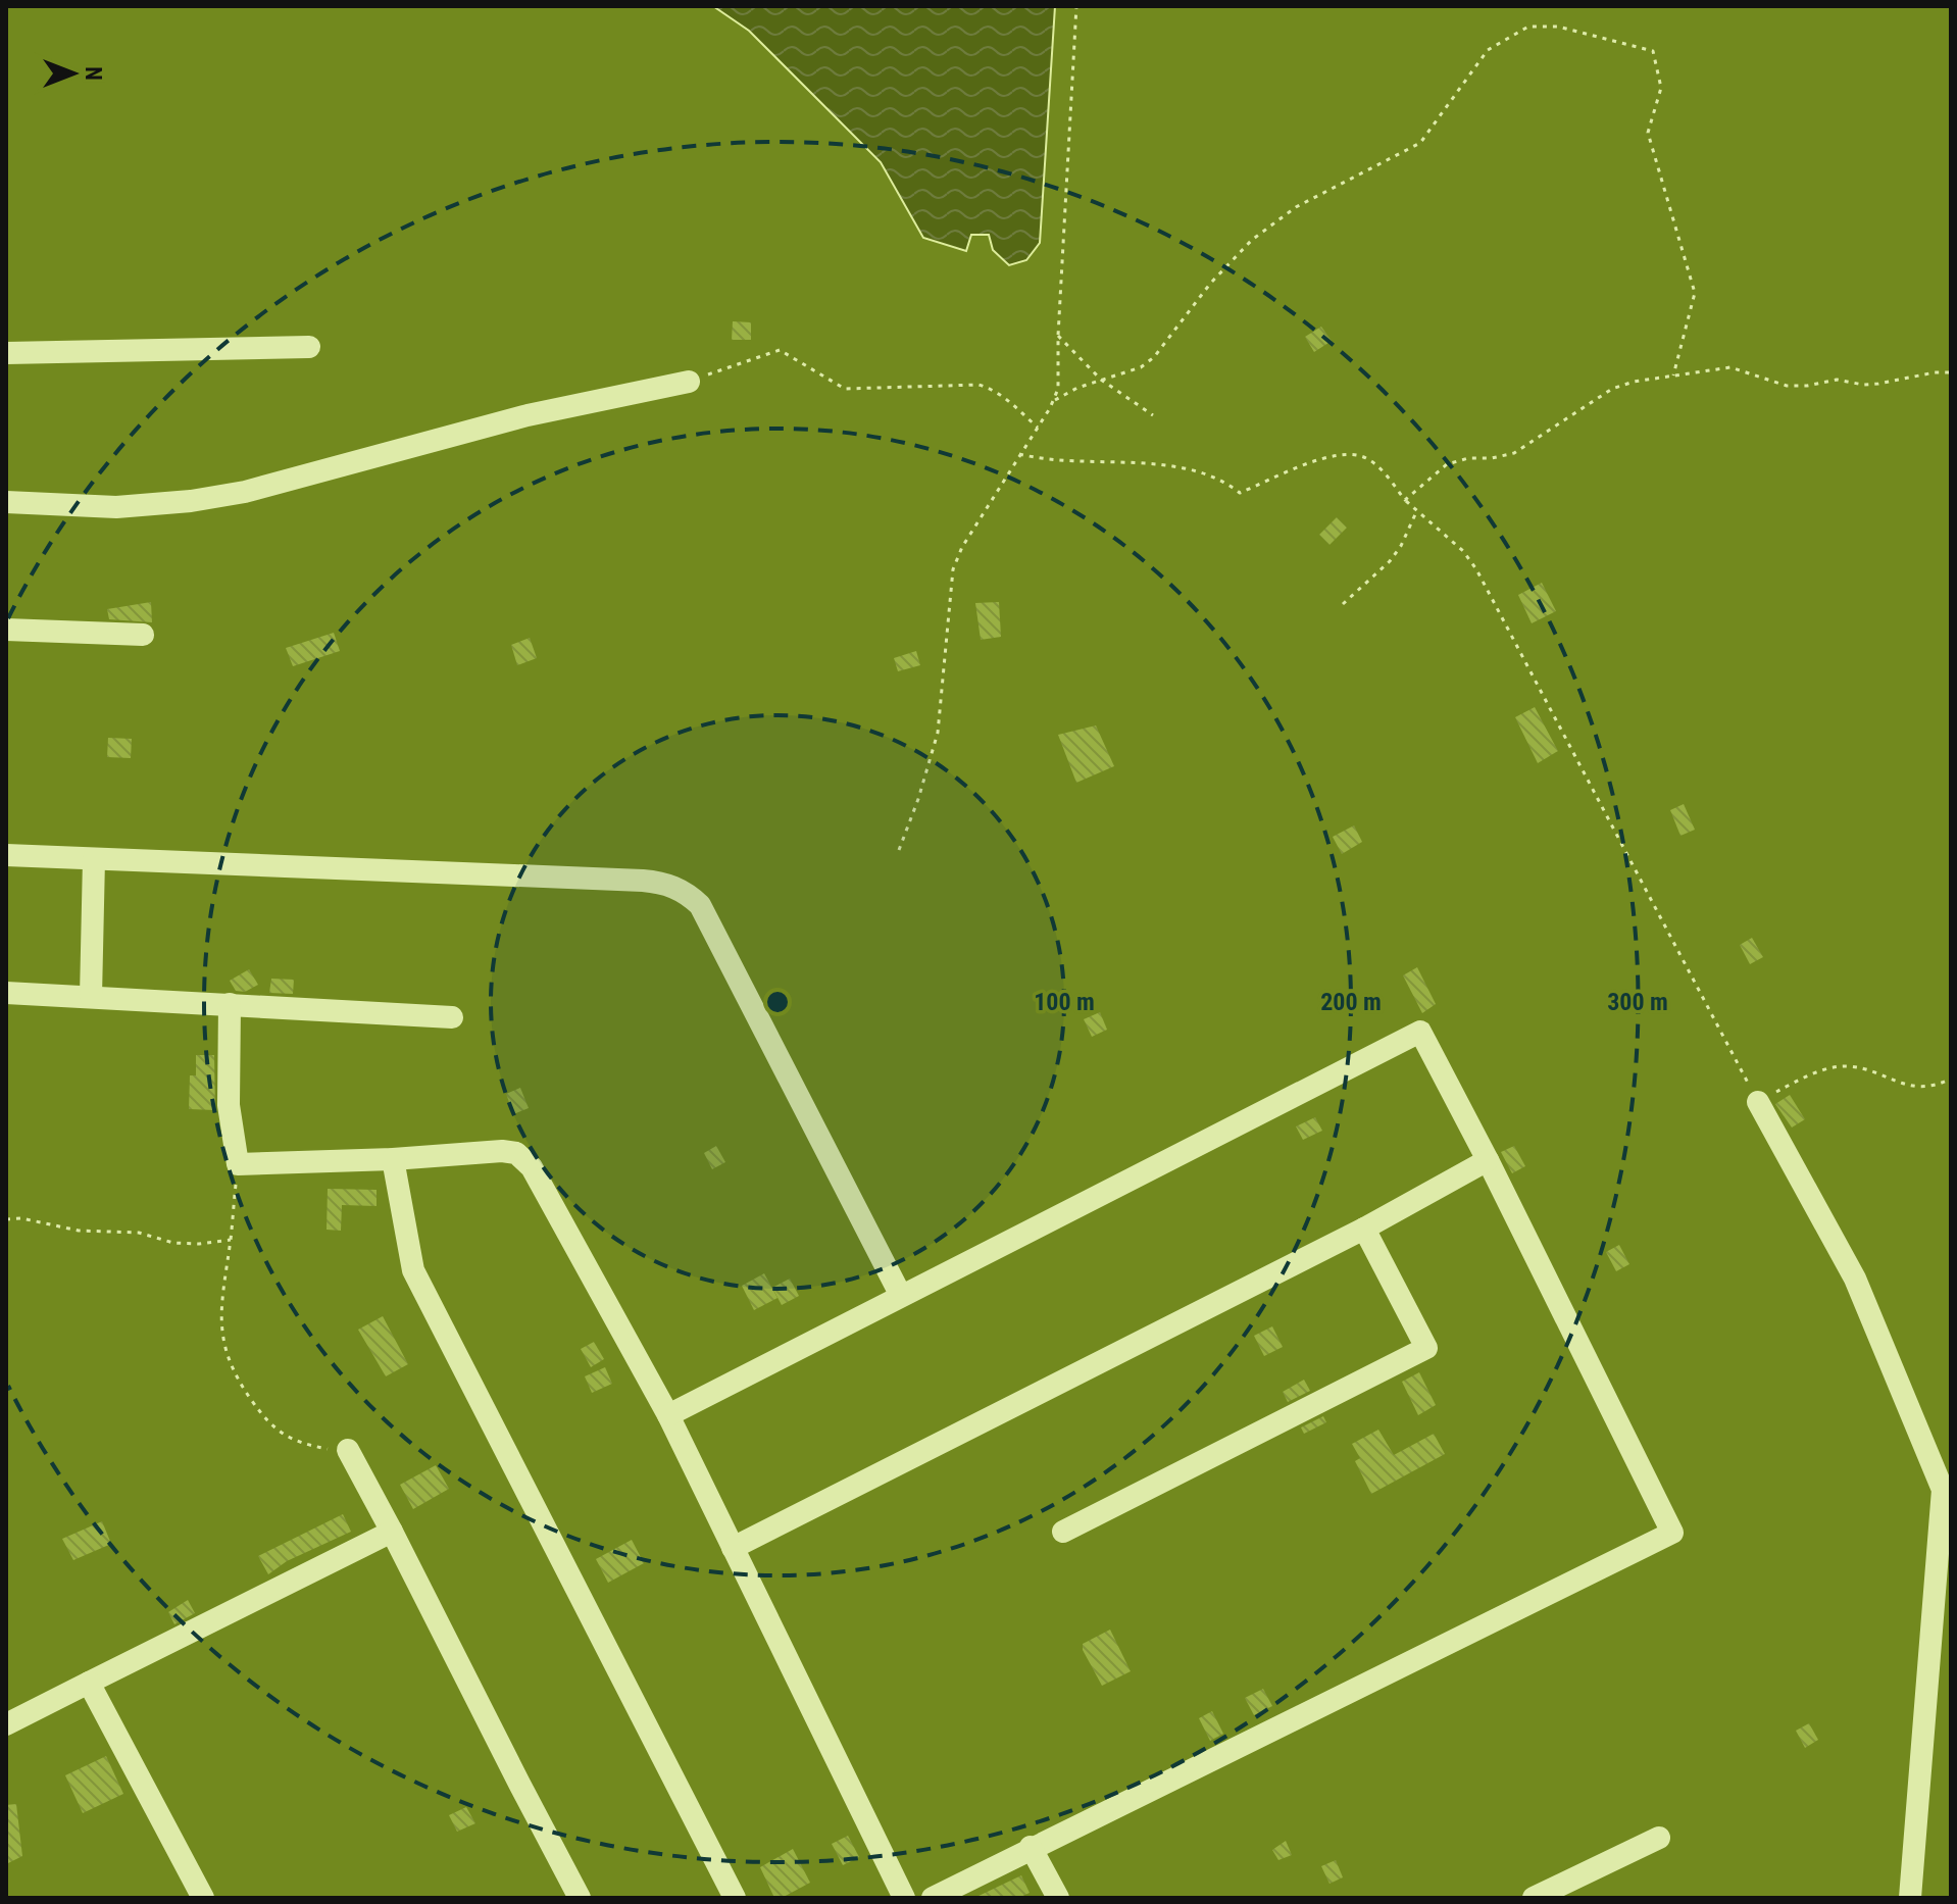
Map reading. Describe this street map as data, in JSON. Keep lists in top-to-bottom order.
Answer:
{
  "north": "right",
  "rings": ["100 m", "200 m", "300 m"]
}
